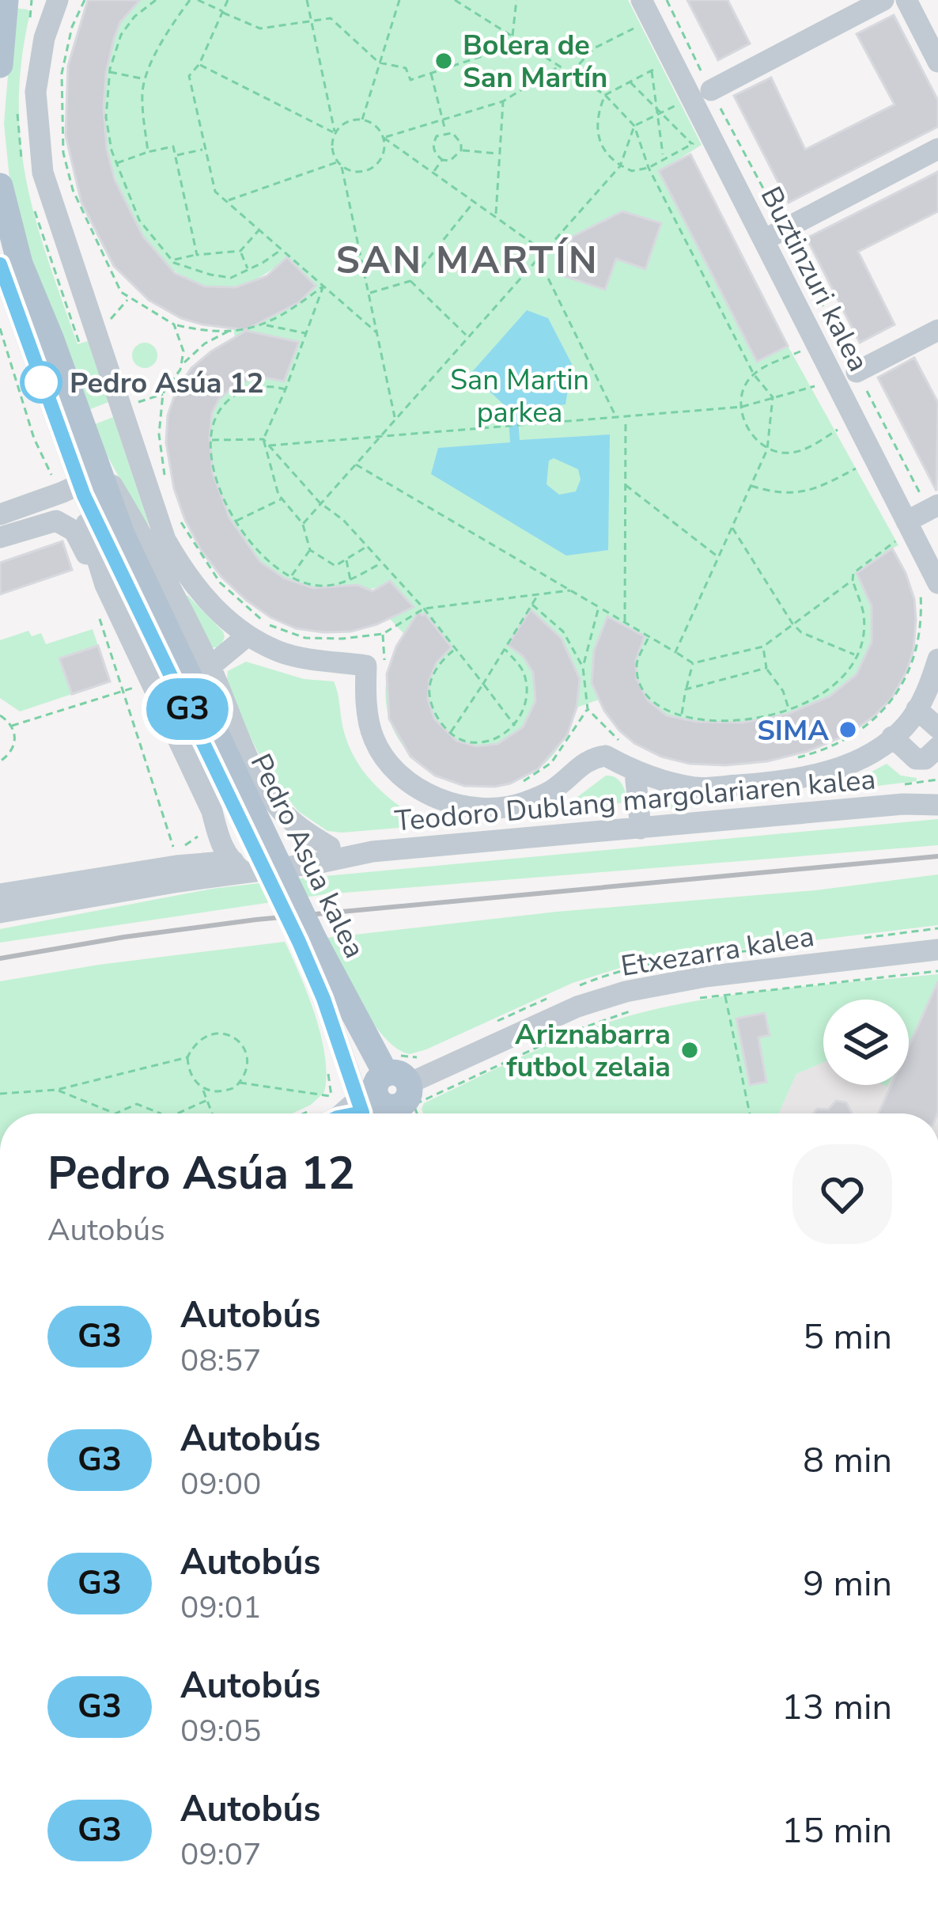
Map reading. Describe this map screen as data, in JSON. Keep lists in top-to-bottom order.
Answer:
{
  "streets": {
    "main road": ["Pedro Asua kalea"],
    "street": ["Buztinzuri kalea", "Teodoro Dublang margolariaren kalea", "Etxezarra kalea"]
  },
  "crossings": [
    ["Teodoro Dublang margolariaren kalea", "Pedro Asua kalea"],
    ["Pedro Asua kalea", "Etxezarra kalea"]
  ],
  "districts": ["SAN MARTÍN"],
  "parks": ["San Martin parkea"],
  "places": [
    "Bolera de San Martín",
    "Pedro Asúa 12",
    "SIMA",
    "Ariznabarra futbol zelaia"
  ],
  "lines": ["bus line G3"],
  "page": {
    "on_map": "G3",
    "heading": ["Pedro Asúa 12", "Autobús"],
    "list": [
      {
        "mark": "G3",
        "name": "Autobús",
        "note": "08:57",
        "value": "5 min"
      },
      {
        "mark": "G3",
        "name": "Autobús",
        "note": "09:00",
        "value": "8 min"
      },
      {
        "mark": "G3",
        "name": "Autobús",
        "note": "09:01",
        "value": "9 min"
      },
      {
        "mark": "G3",
        "name": "Autobús",
        "note": "09:05",
        "value": "13 min"
      },
      {
        "mark": "G3",
        "name": "Autobús",
        "note": "09:07",
        "value": "15 min"
      }
    ]
  }
}
